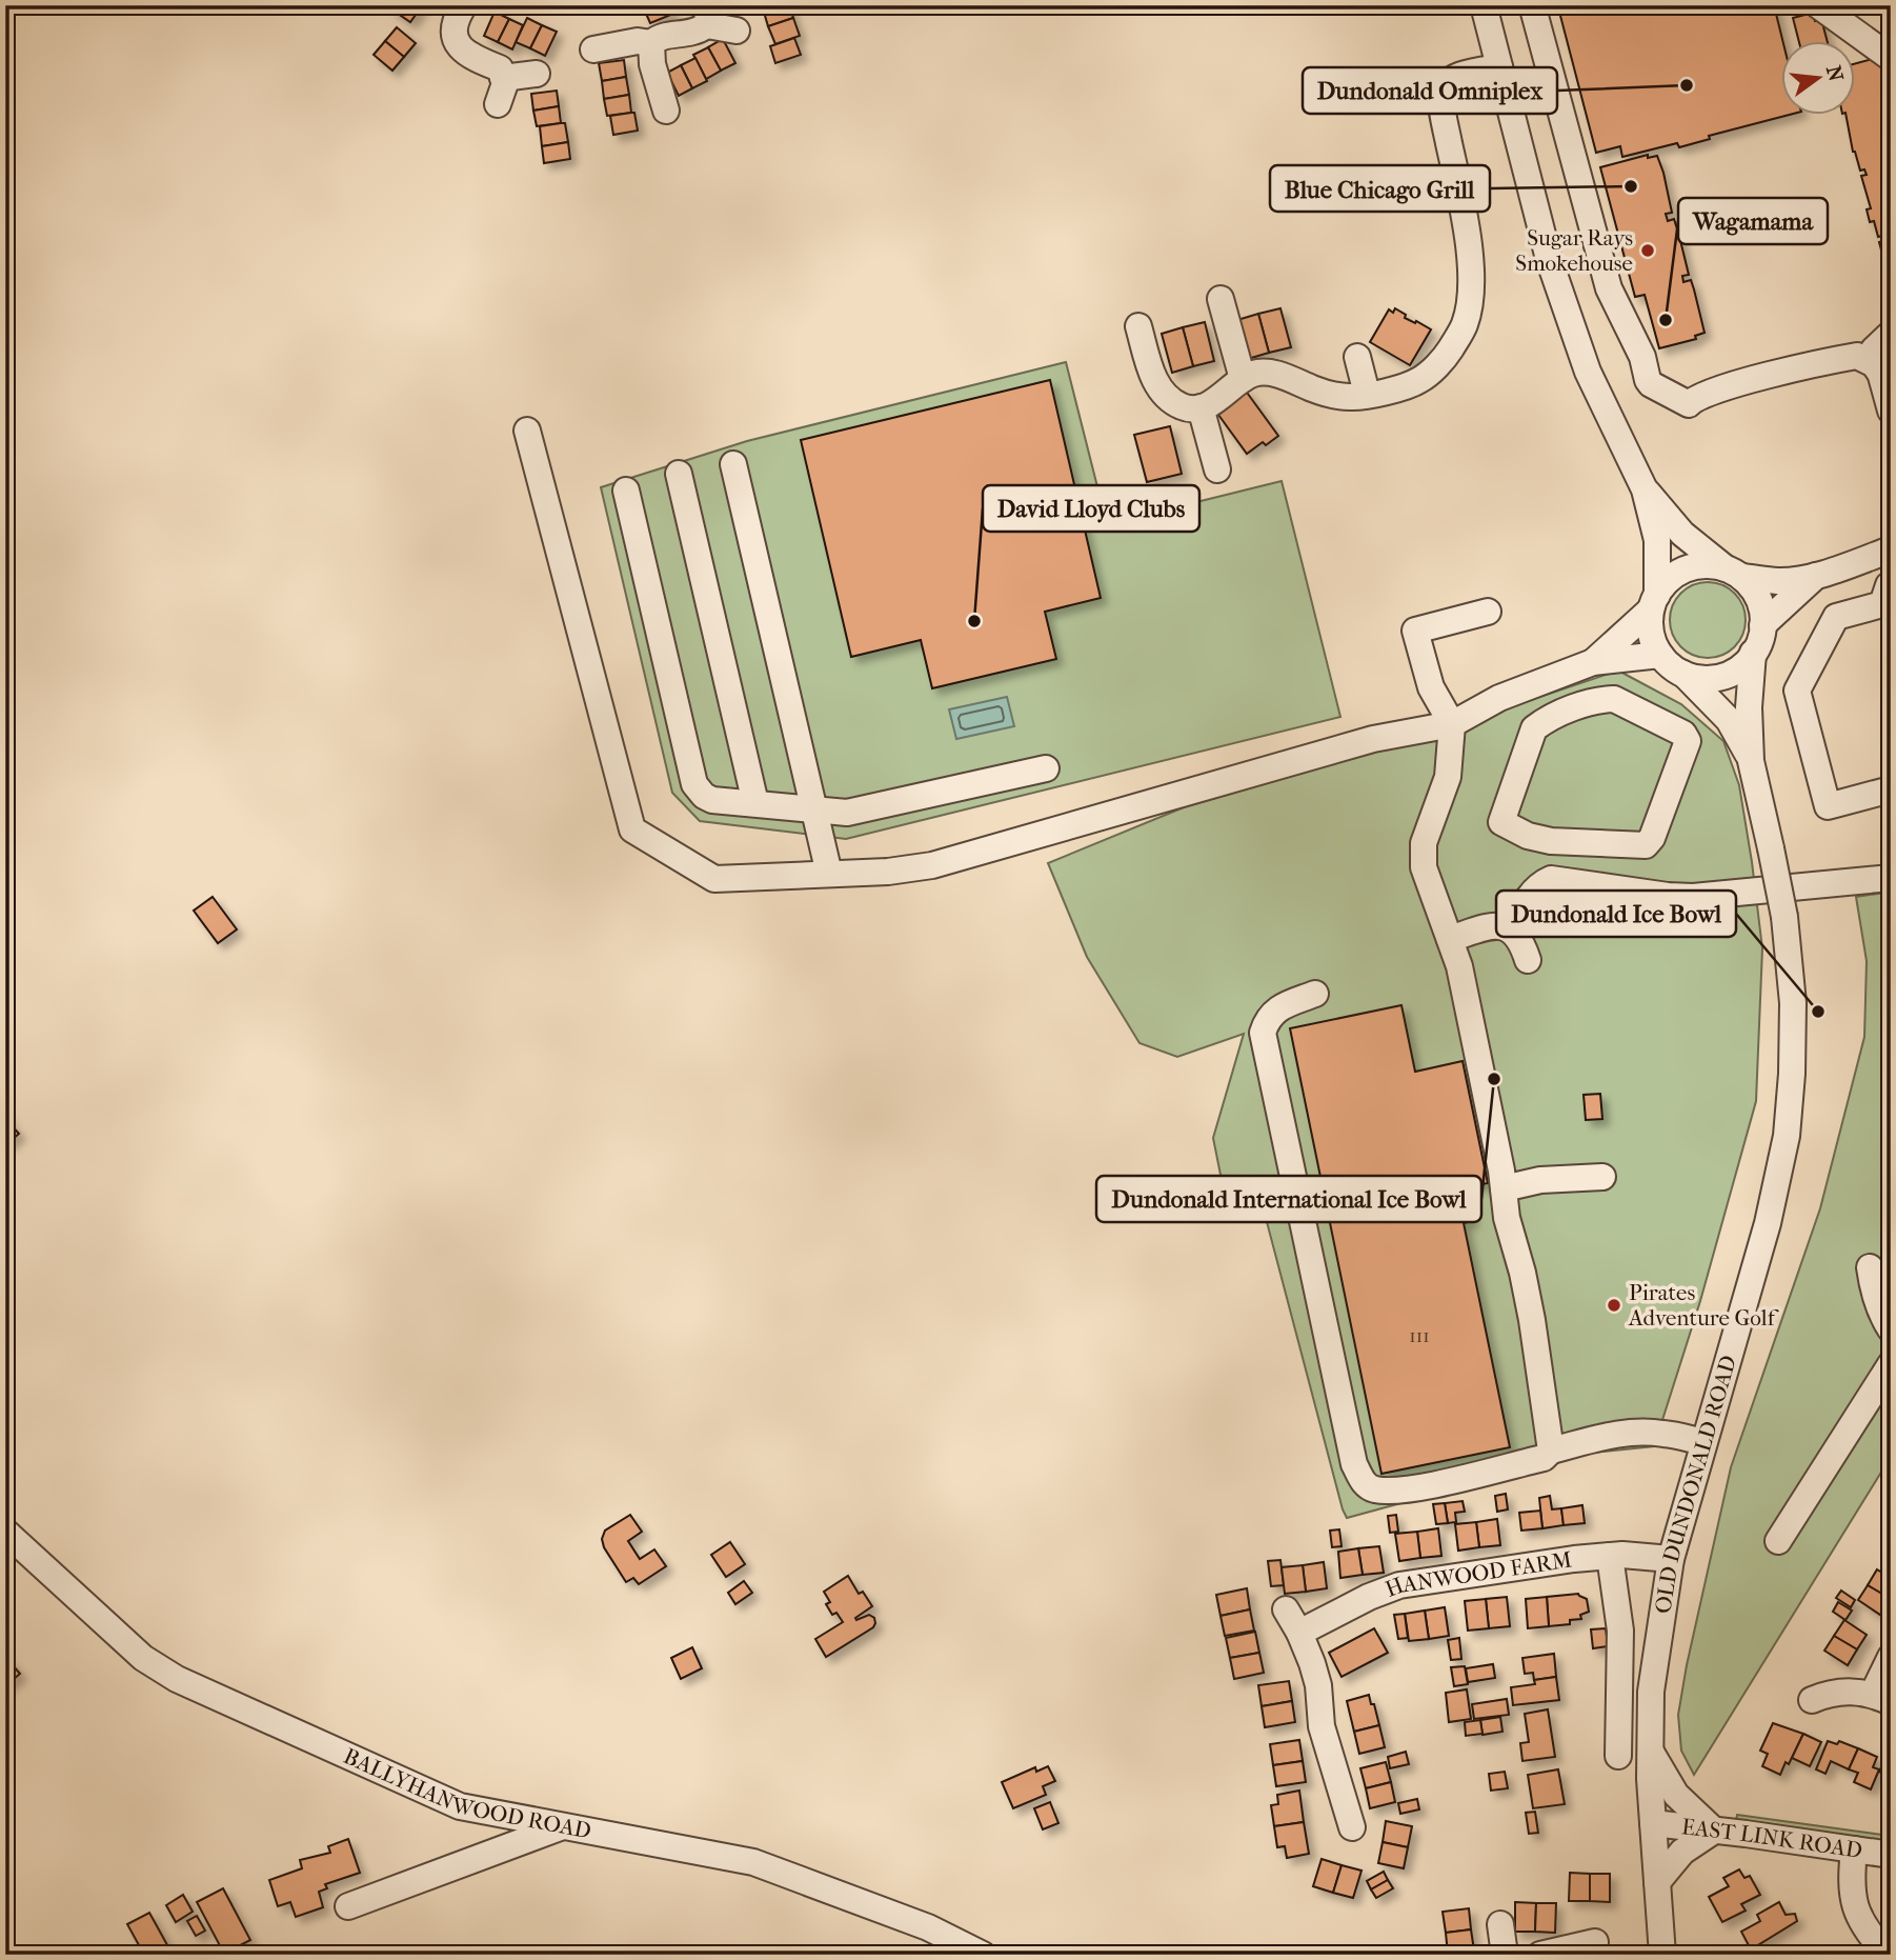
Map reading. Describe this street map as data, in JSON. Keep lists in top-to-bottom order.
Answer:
{
  "streets": {
    "street": [
      "OLD DUNDONALD ROAD",
      "HANWOOD FARM",
      "BALLYHANWOOD ROAD",
      "EAST LINK ROAD"
    ]
  },
  "crossings": [
    ["OLD DUNDONALD ROAD", "HANWOOD FARM"],
    ["OLD DUNDONALD ROAD", "EAST LINK ROAD"]
  ],
  "places": [
    "Dundonald Omniplex",
    "Blue Chicago Grill",
    "Sugar Rays Smokehouse",
    "Wagamama",
    "David Lloyd Clubs",
    "Dundonald Ice Bowl",
    "Dundonald International Ice Bowl",
    "Pirates Adventure Golf"
  ],
  "house_numbers": ["111"],
  "north": "right"
}
